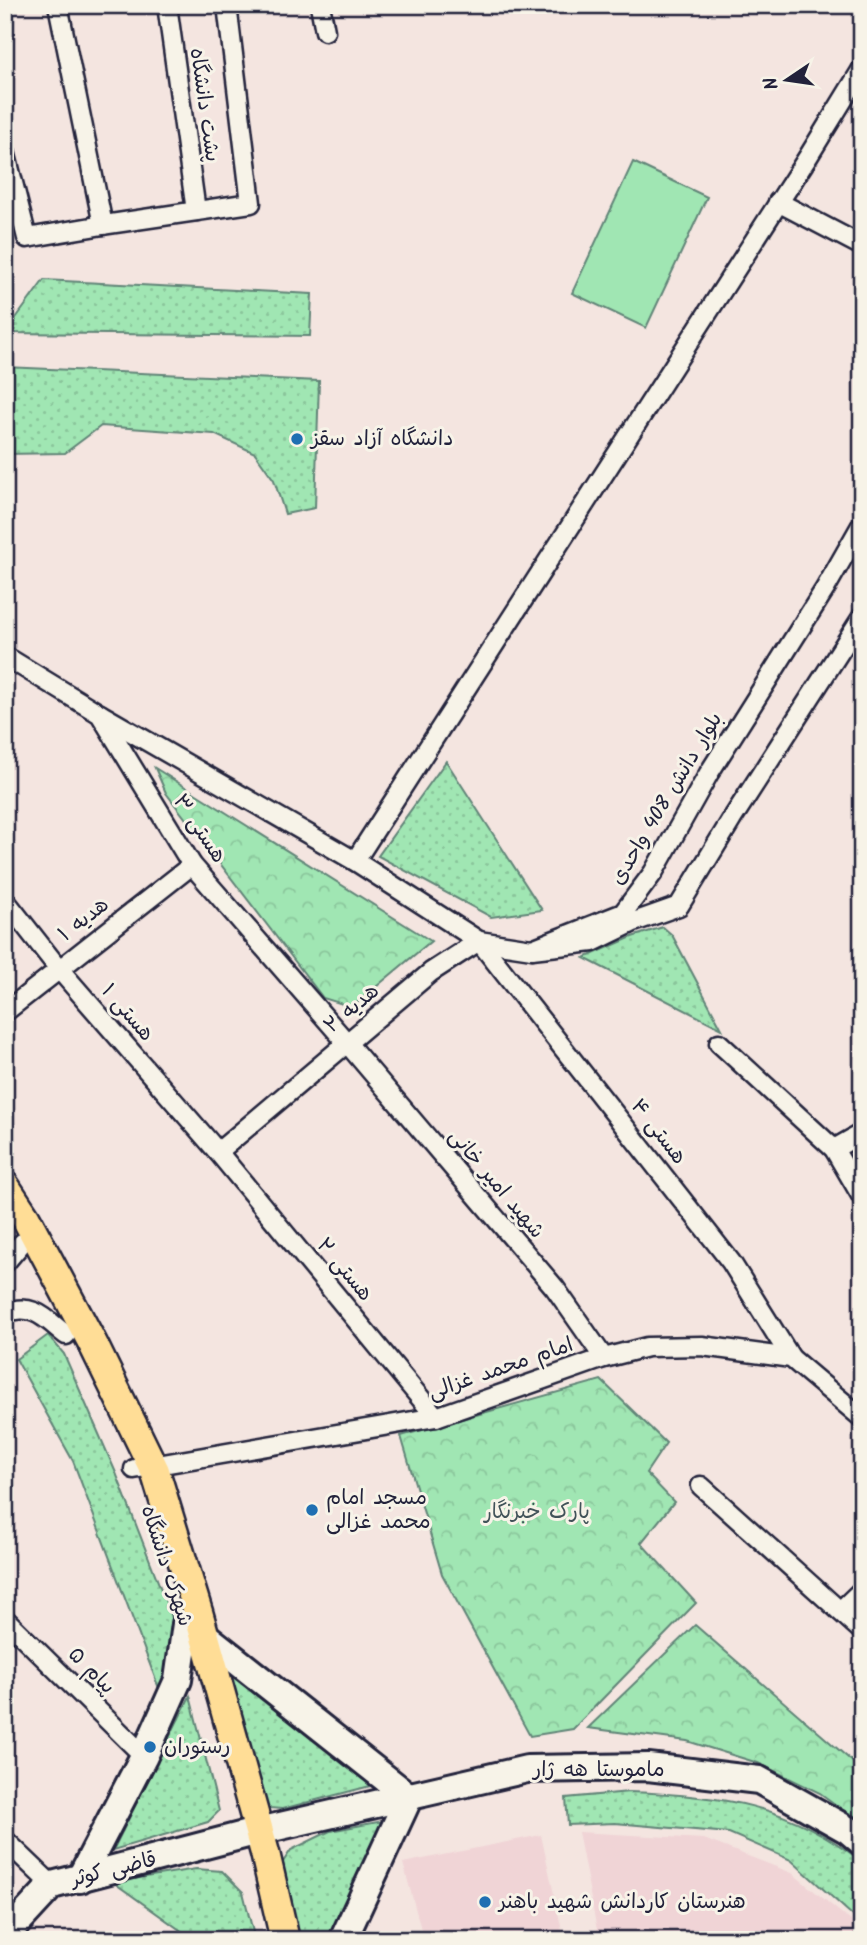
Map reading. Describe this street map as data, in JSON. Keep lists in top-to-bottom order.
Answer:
{
  "streets": {
    "main road": ["شهرک دانشگاه", "ماموستا هه ژار", "قاضی کوثر"],
    "street": [
      "پشت دانشگاه",
      "بلوار دانش 408 واحدی",
      "هستی ۳",
      "هدیه ۱",
      "هدیه ۲",
      "هستی ۱",
      "هستی ۴",
      "شهید امیر خانی",
      "هستی ۲",
      "امام محمد غزالی",
      "پیام ۵"
    ]
  },
  "crossings": [
    ["هستی ۳", "هدیه ۱"],
    ["هستی ۳", "هدیه ۲"],
    ["هستی ۳", "شهید امیر خانی"],
    ["هدیه ۱", "هستی ۱"],
    ["هدیه ۲", "هستی ۱"],
    ["هدیه ۲", "هستی ۴"],
    ["هدیه ۲", "شهید امیر خانی"],
    ["هدیه ۲", "هستی ۲"],
    ["هستی ۱", "هستی ۲"],
    ["هستی ۴", "امام محمد غزالی"],
    ["شهید امیر خانی", "امام محمد غزالی"],
    ["هستی ۲", "امام محمد غزالی"],
    ["امام محمد غزالی", "شهرک دانشگاه"],
    ["شهرک دانشگاه", "ماموستا هه ژار"],
    ["شهرک دانشگاه", "قاضی کوثر"],
    ["ماموستا هه ژار", "قاضی کوثر"]
  ],
  "parks": ["پارک خبرنگار"],
  "places": [
    "دانشگاه آزاد سقز",
    "مسجد امام محمد غزالی",
    "رستوران",
    "هنرستان کاردانش شهید باهنر"
  ],
  "north": "left"
}
